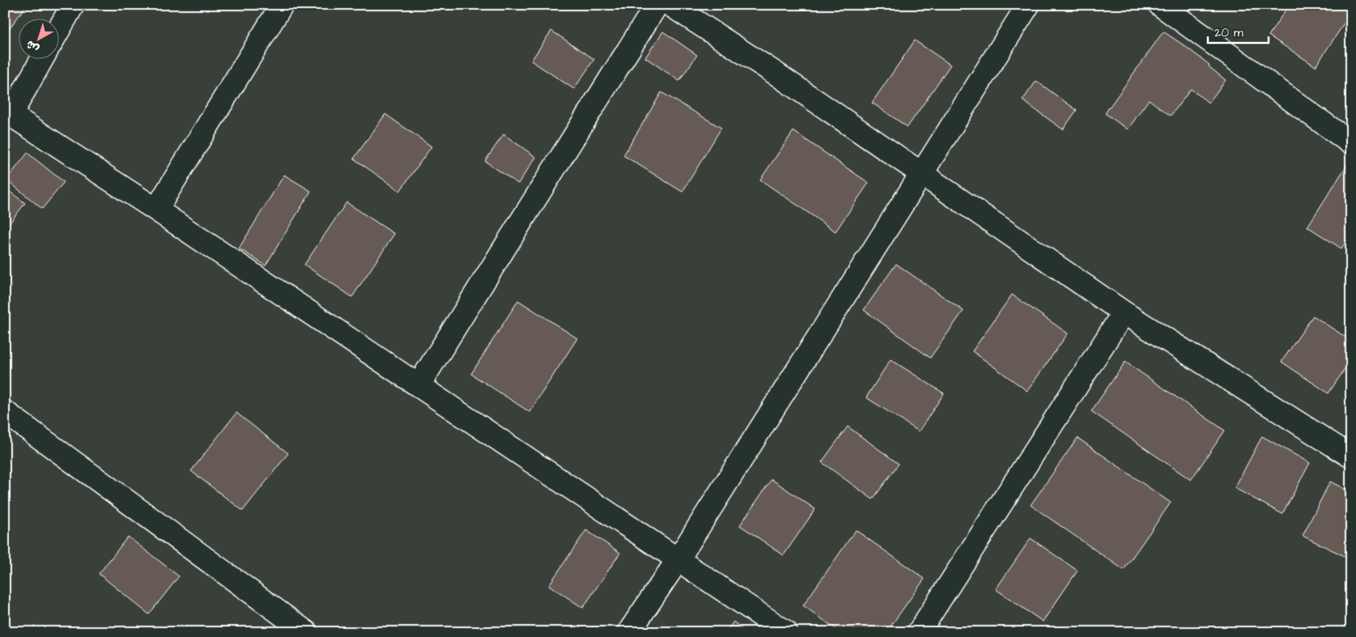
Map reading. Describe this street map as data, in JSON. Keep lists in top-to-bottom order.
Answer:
{
  "scale_bar": "20 m",
  "north": "bottom left"
}
